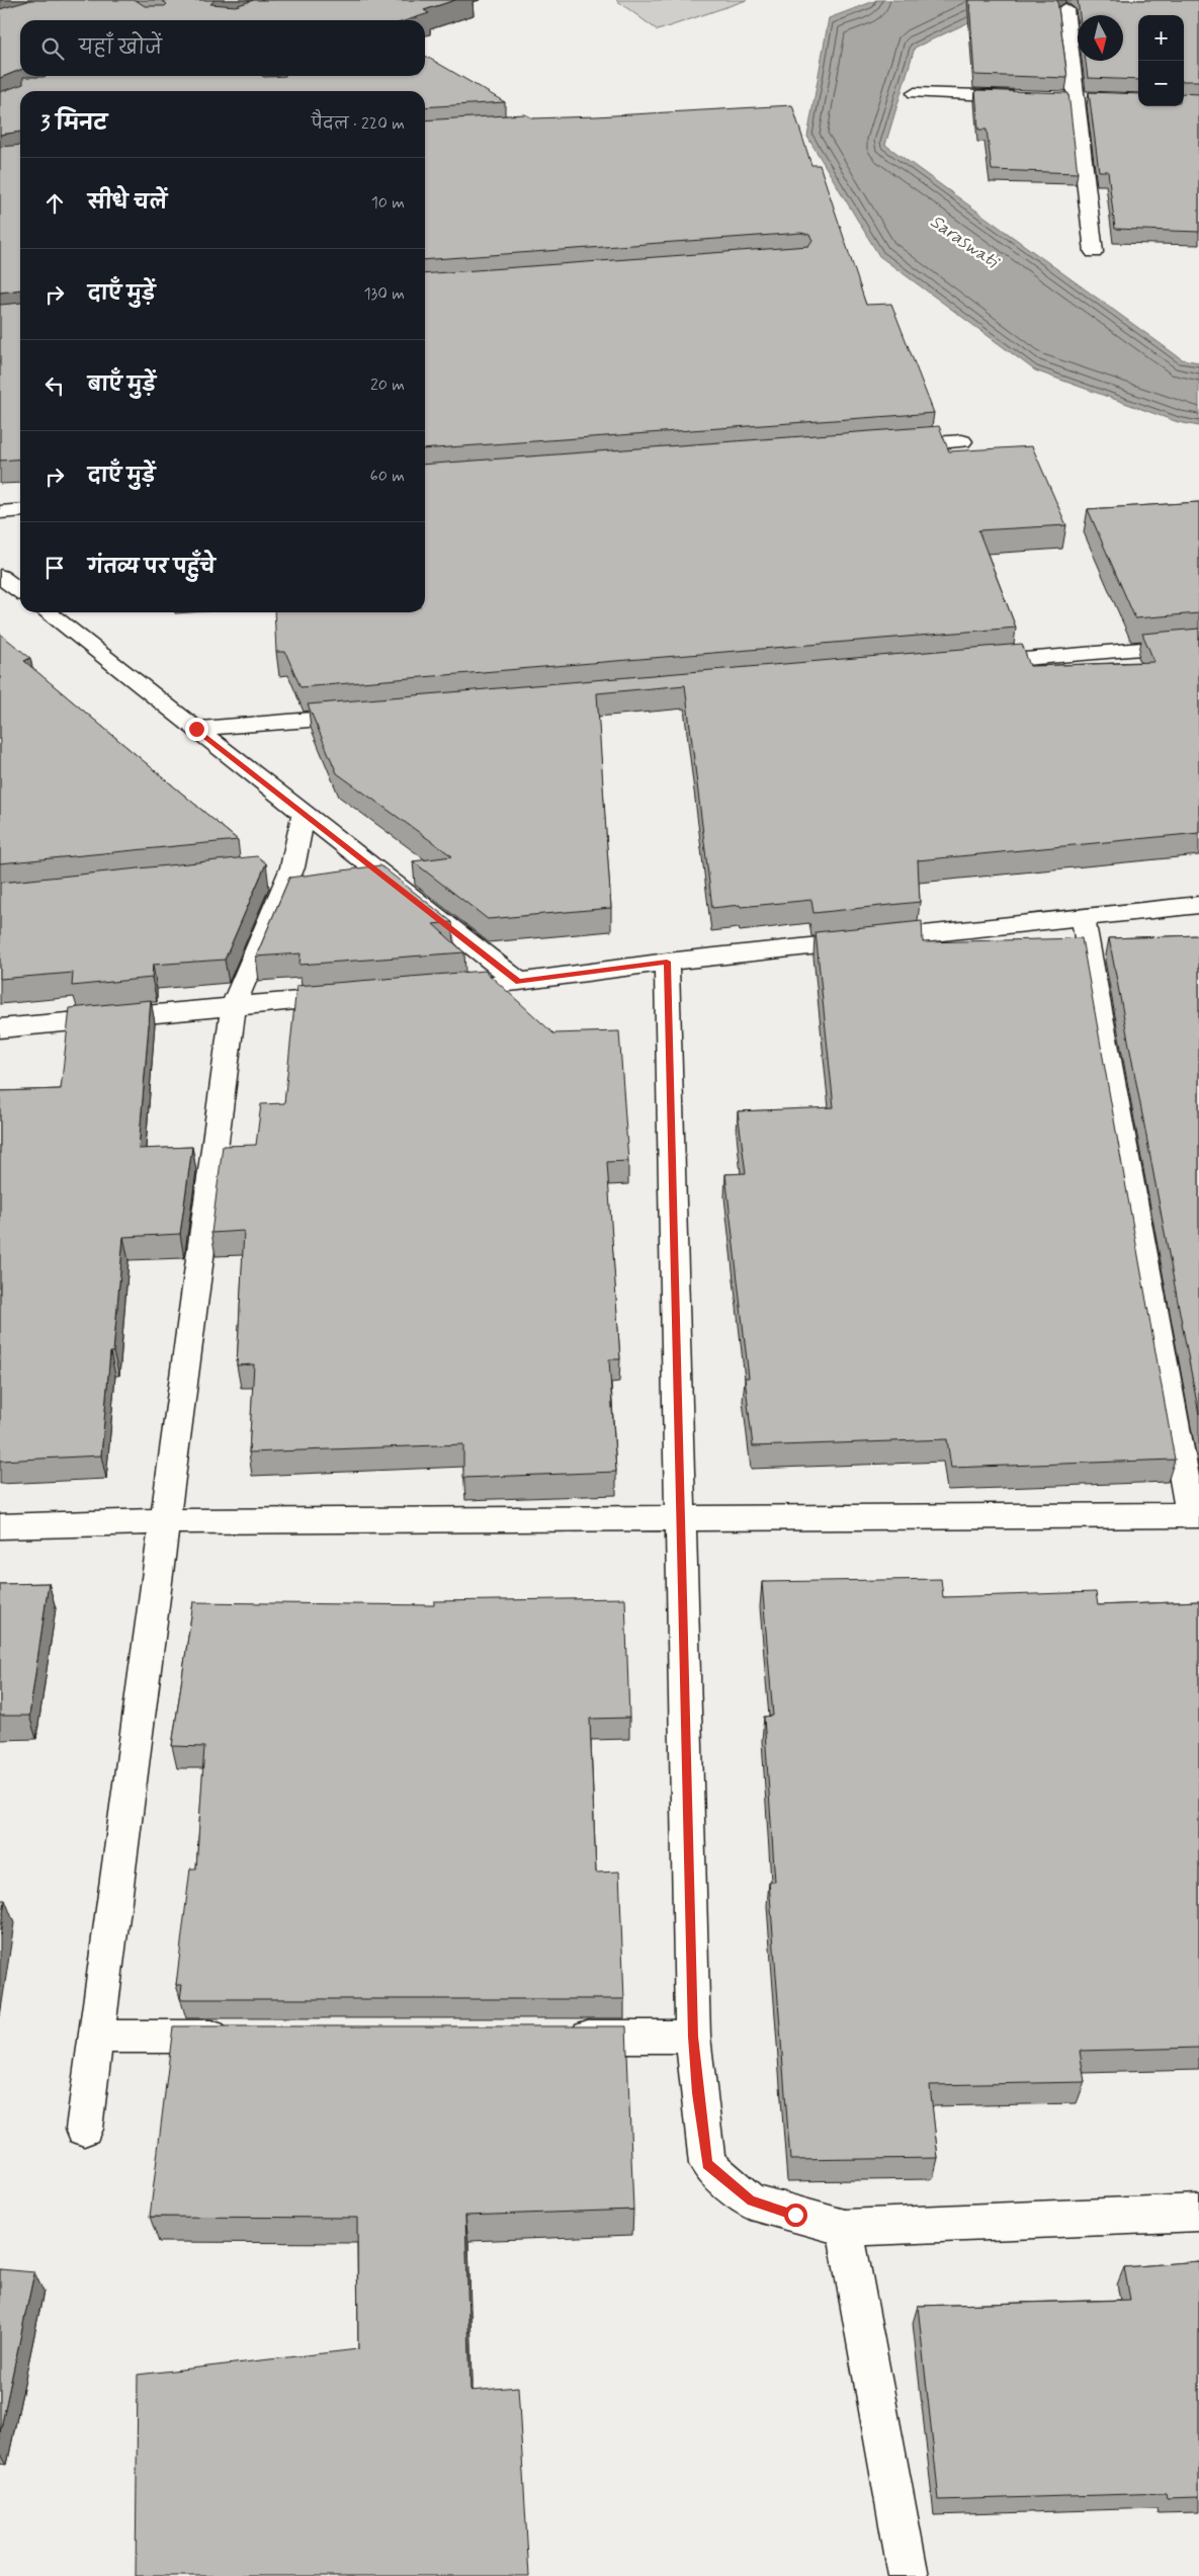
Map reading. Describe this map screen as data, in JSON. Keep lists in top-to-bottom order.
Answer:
{
  "water": ["Saraswati"],
  "north": "bottom",
  "page": {
    "map_buttons": ["+", "−"],
    "search": "यहाँ खोजें",
    "heading": ["3 मिनट", "पैदल · 220 m"],
    "list": [
      ["सीधे चलें", "10 m"],
      ["दाएँ मुड़ें", "130 m"],
      ["बाएँ मुड़ें", "20 m"],
      ["दाएँ मुड़ें", "60 m"],
      "गंतव्य पर पहुँचे"
    ]
  }
}
